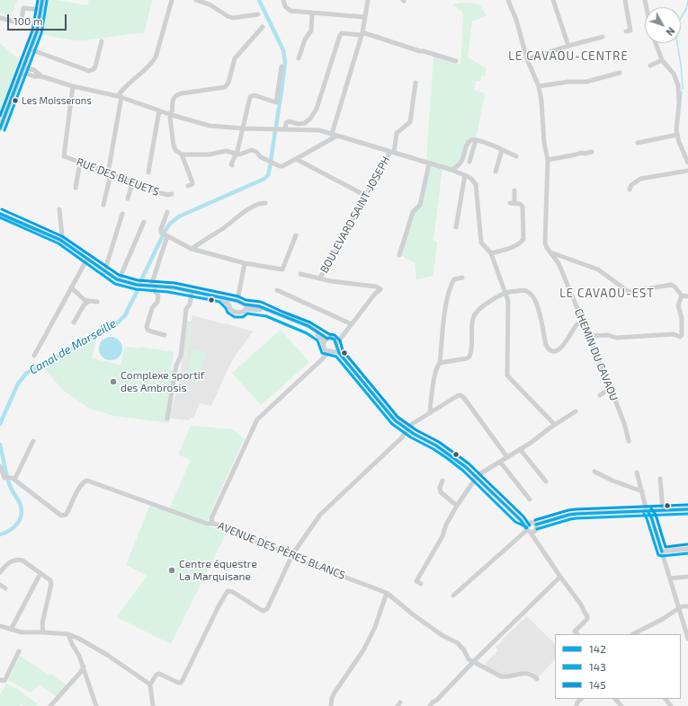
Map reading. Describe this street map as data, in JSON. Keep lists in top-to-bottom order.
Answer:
{
  "streets": {
    "street": [
      "RUE DES BLEUETS",
      "BOULEVARD SAINT-JOSEPH",
      "CHEMIN DU CAVAOU",
      "AVENUE DES PÈRES BLANCS"
    ]
  },
  "districts": ["LE CAVAOU-CENTRE", "LE CAVAOU-EST"],
  "water": ["Canal de Marseille"],
  "places": ["Les Moisserons", "Complexe sportif des Ambrosis", "Centre équestre La Marquisane"],
  "lines": ["transit line 142", "transit line 145", "transit line 143"],
  "legend": ["142", "143", "145"],
  "scale_bar": "100 m",
  "north": "bottom right"
}
